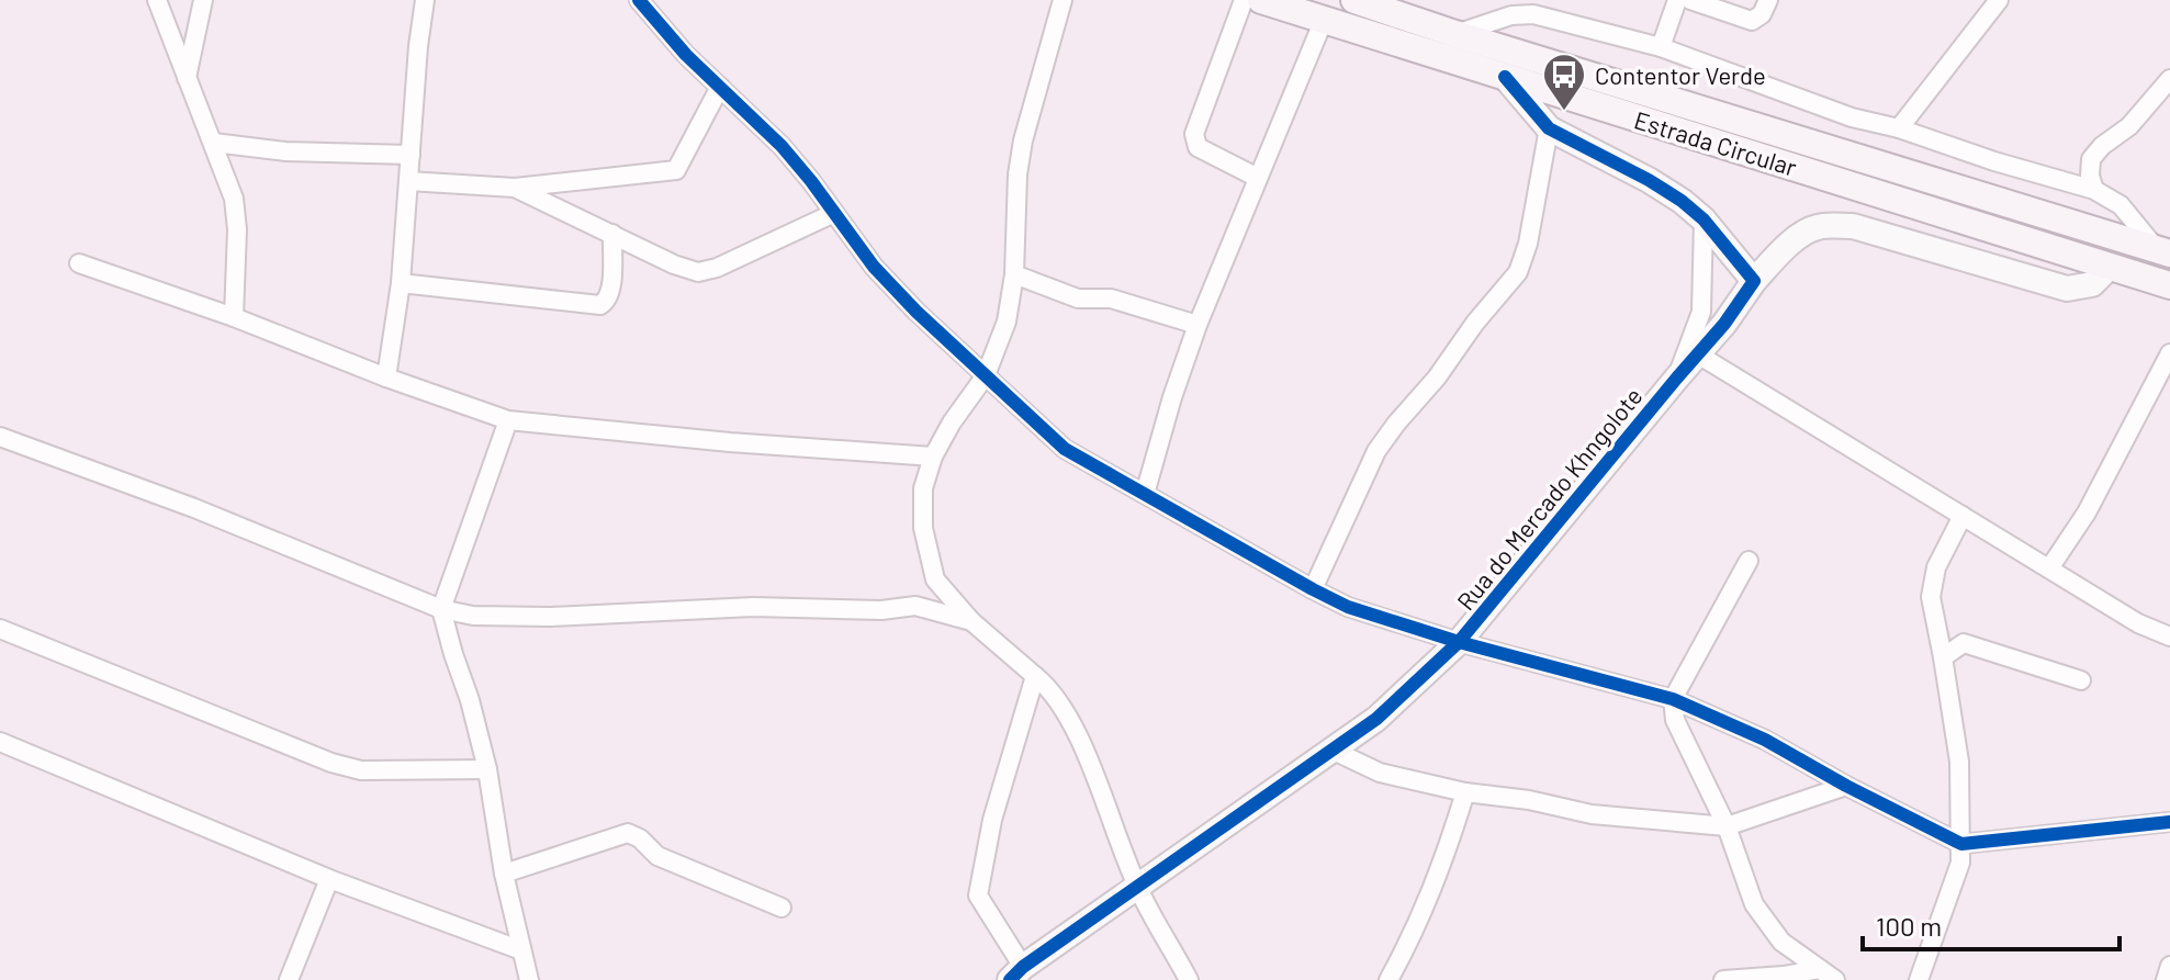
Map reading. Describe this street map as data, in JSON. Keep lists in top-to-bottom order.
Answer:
{
  "streets": {
    "main road": ["Estrada Circular"],
    "street": ["Rua do Mercado Khngolote"]
  },
  "crossings": [
    ["Estrada Circular", "Rua do Mercado Khngolote"]
  ],
  "places": {
    "bus stop": ["Contentor Verde"]
  },
  "scale_bar": "100 m"
}
